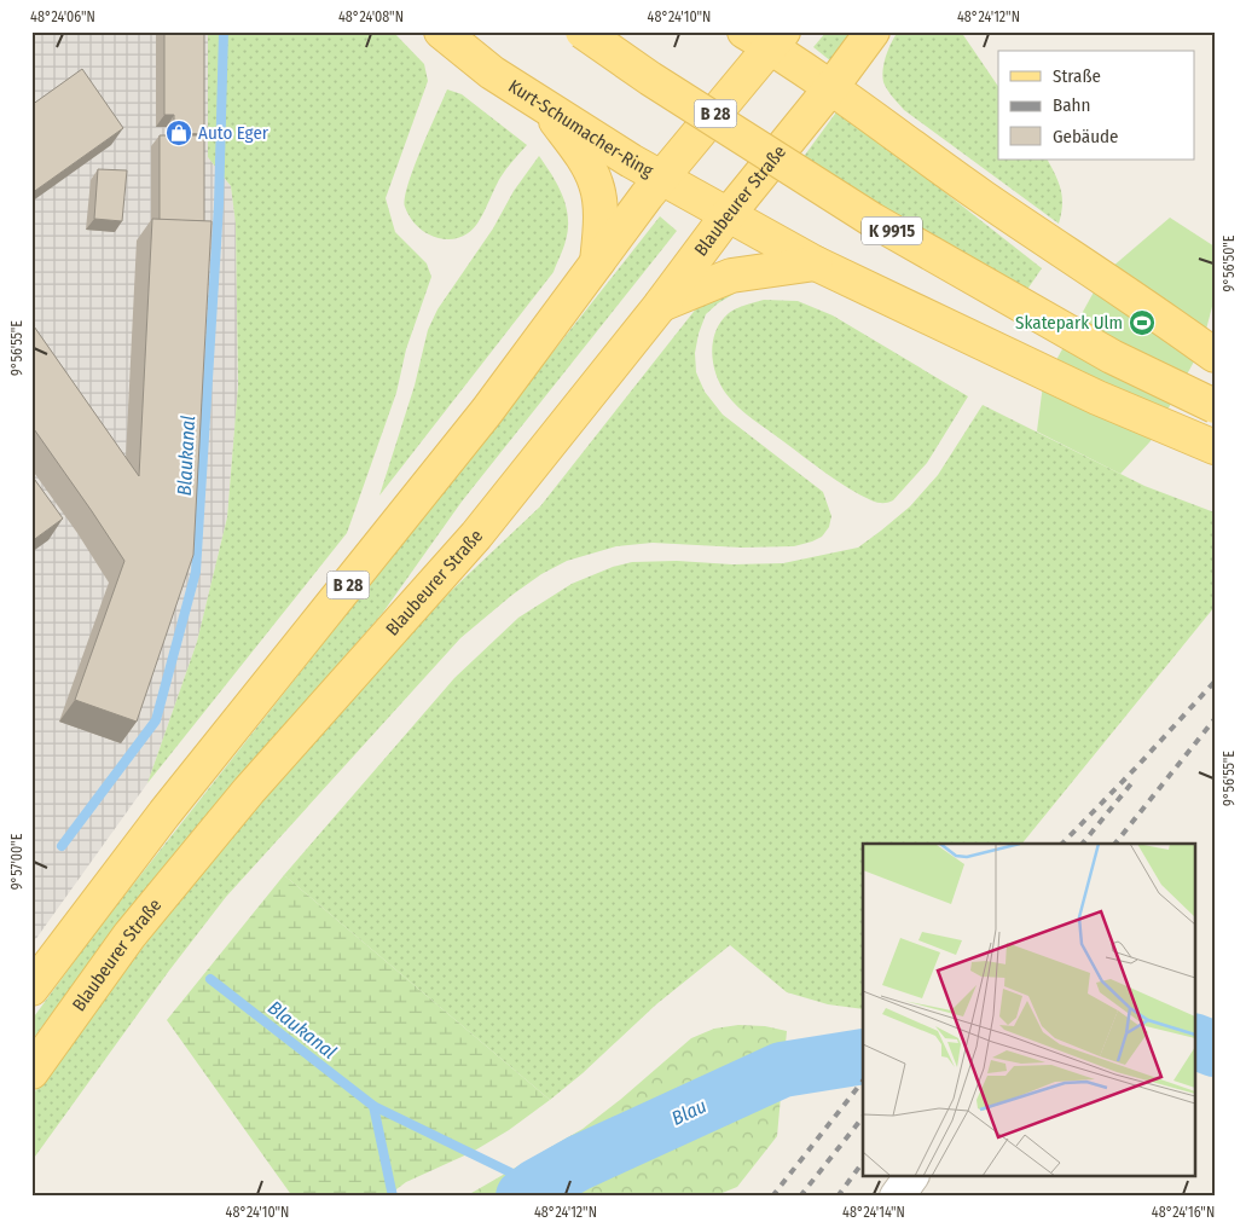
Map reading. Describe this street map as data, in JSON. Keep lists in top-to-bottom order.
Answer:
{
  "streets": {
    "main road": [
      "B 28",
      "Kurt-Schumacher-Ring",
      "Blaubeurer Straße",
      "K 9915"
    ]
  },
  "crossings": [
    ["B 28", "Kurt-Schumacher-Ring"],
    ["Kurt-Schumacher-Ring", "Blaubeurer Straße"]
  ],
  "water": ["Blaukanal", "Blau"],
  "places": {
    "shop": ["Auto Eger"],
    "sports": ["Skatepark Ulm"]
  },
  "legend": ["Straße", "Bahn", "Gebäude"],
  "coordinates": [
    "48°24'06\"N",
    "48°24'08\"N",
    "48°24'10\"N",
    "48°24'12\"N",
    "9°56'50\"E",
    "9°56'55\"E",
    "9°57'00\"E",
    "48°24'14\"N",
    "48°24'16\"N"
  ]
}
